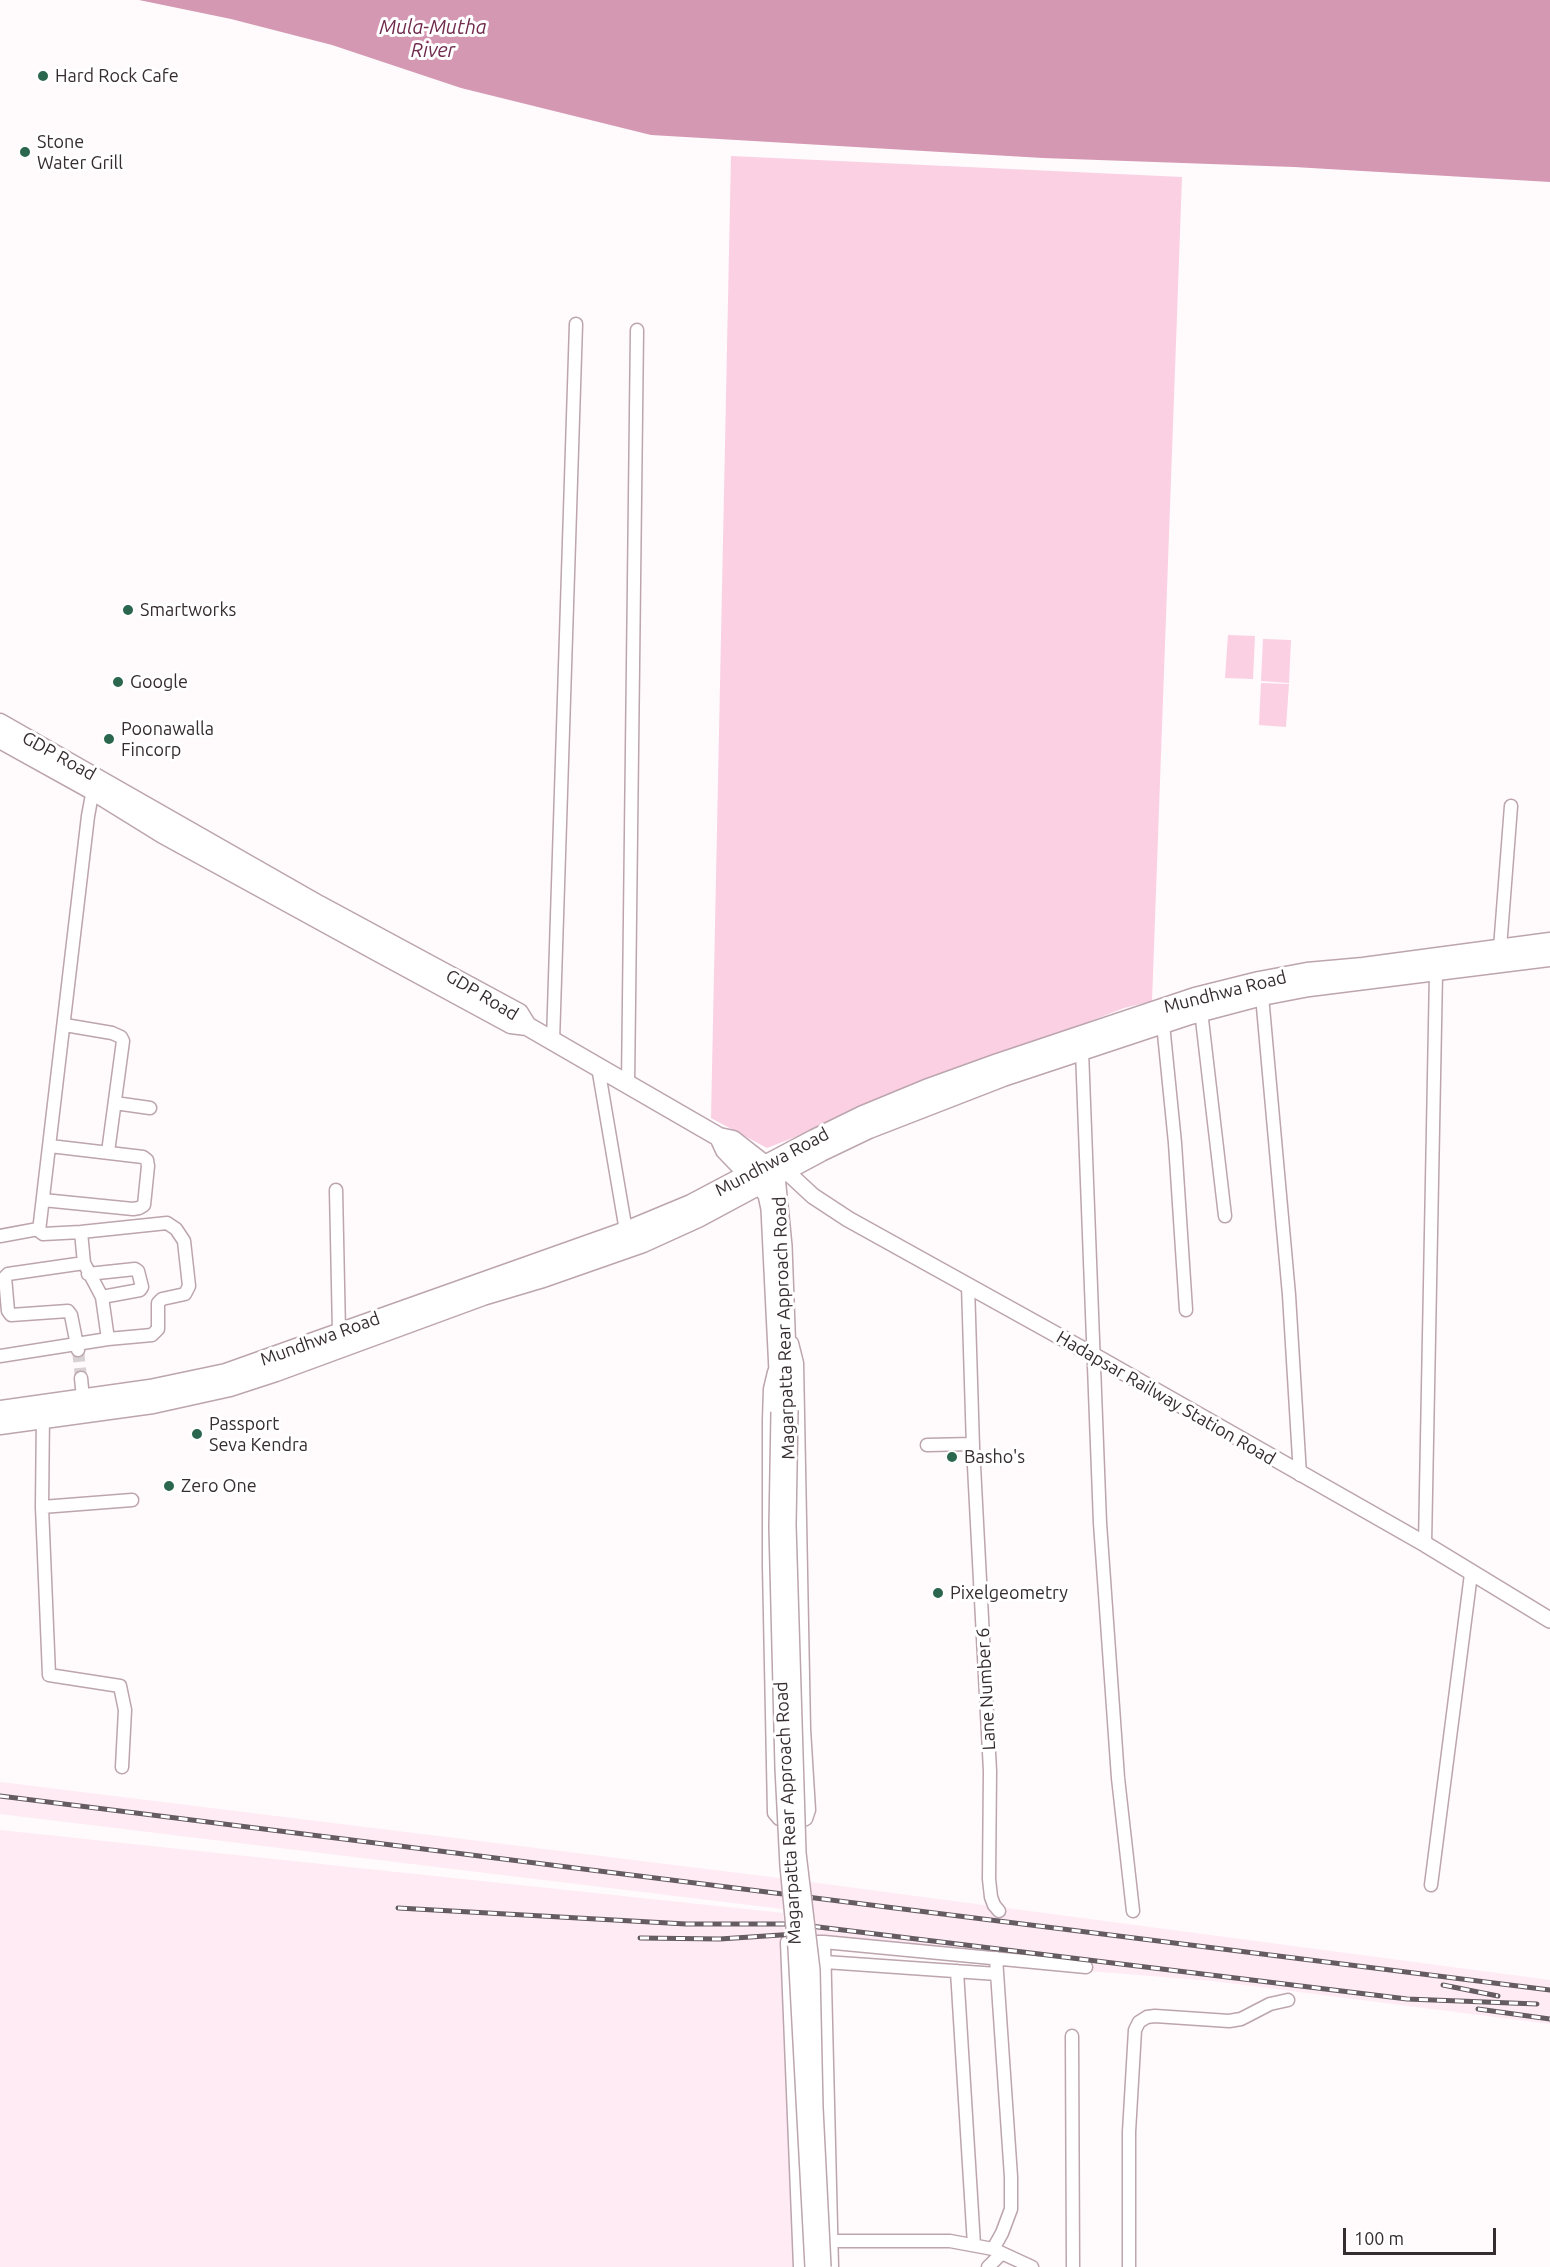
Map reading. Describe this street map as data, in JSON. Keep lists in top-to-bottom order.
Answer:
{
  "streets": {
    "main road": ["GDP Road", "Mundhwa Road", "Magarpatta Rear Approach Road"],
    "street": ["Hadapsar Railway Station Road", "Lane Number 6"]
  },
  "crossings": [
    ["GDP Road", "Magarpatta Rear Approach Road"],
    ["Mundhwa Road", "Magarpatta Rear Approach Road"],
    ["Mundhwa Road", "Hadapsar Railway Station Road"],
    ["Magarpatta Rear Approach Road", "Hadapsar Railway Station Road"],
    ["Hadapsar Railway Station Road", "Lane Number 6"]
  ],
  "water": ["Mula-Mutha River"],
  "places": [
    "Hard Rock Cafe",
    "Stone Water Grill",
    "Smartworks",
    "Google",
    "Poonawalla Fincorp",
    "Passport Seva Kendra",
    "Basho's",
    "Zero One",
    "Pixelgeometry"
  ],
  "scale_bar": "100 m"
}
